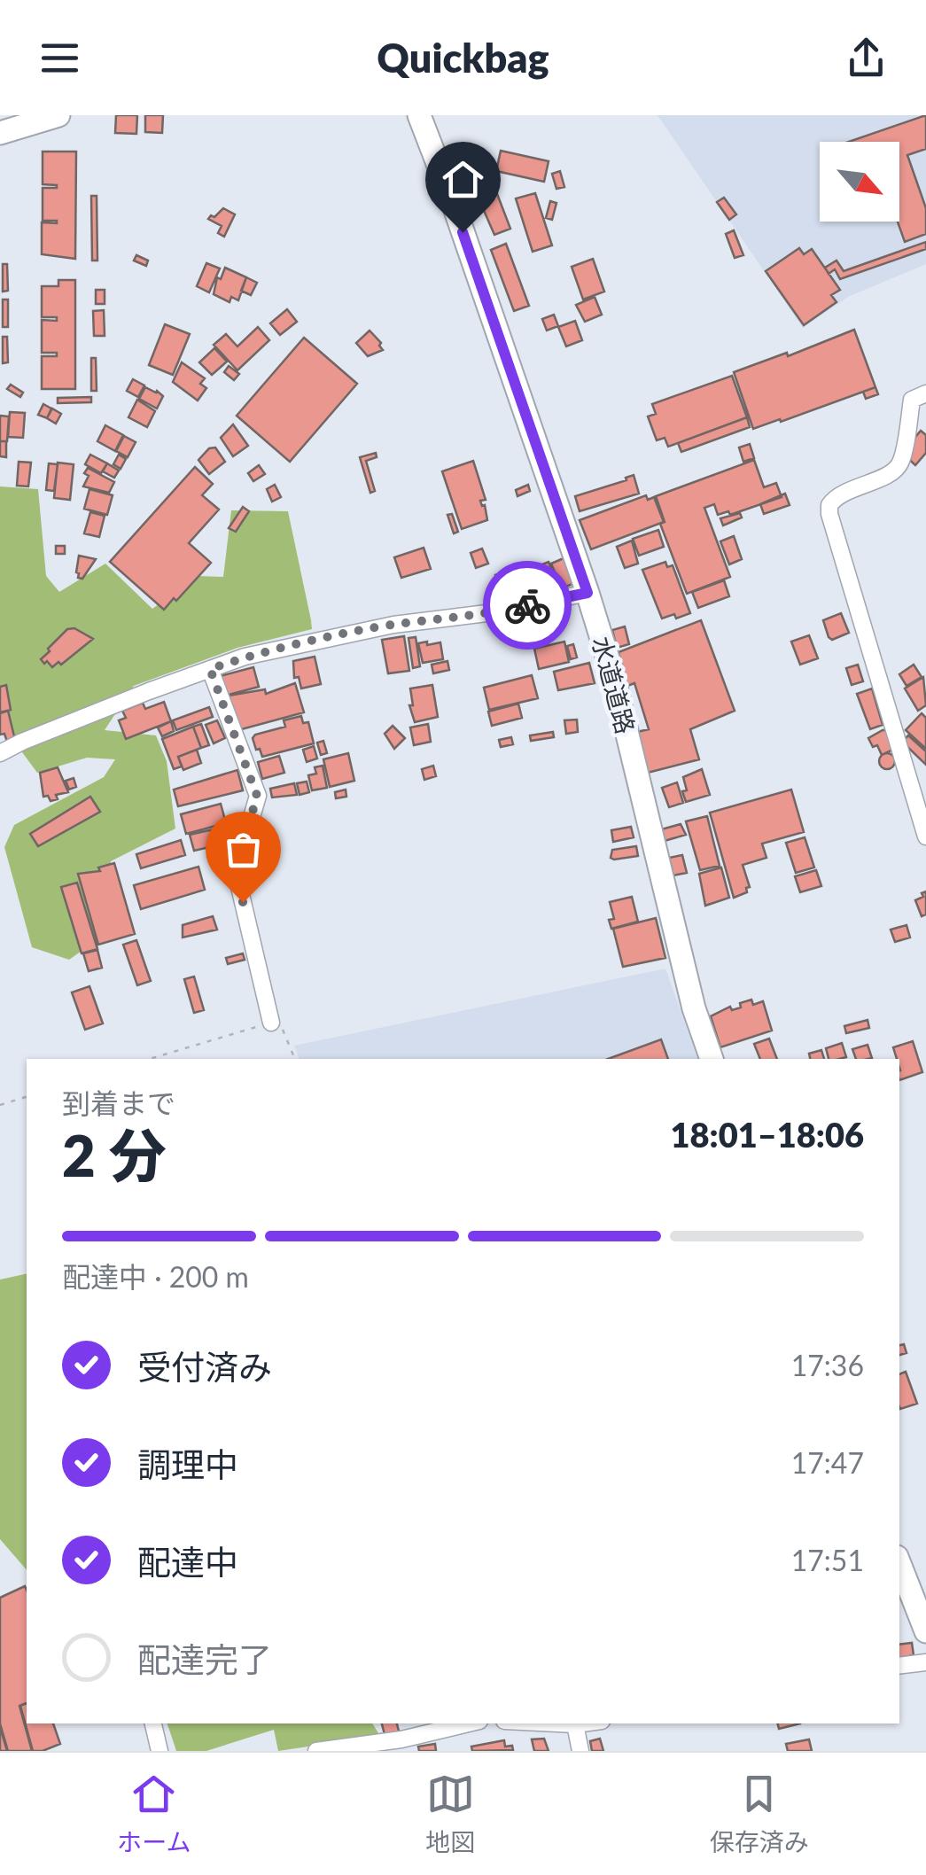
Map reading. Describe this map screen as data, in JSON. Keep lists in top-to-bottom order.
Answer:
{
  "streets": {
    "street": ["水道道路"]
  },
  "north": "bottom right",
  "page": {
    "header": "Quickbag",
    "heading": ["2 分", "到着まで", "18:01–18:06"],
    "bar": "配達中 · 200 m",
    "list": [
      ["受付済み", "17:36"],
      ["調理中", "17:47"],
      ["配達中", "17:51"],
      "配達完了"
    ],
    "tabs": ["ホーム", "地図", "保存済み"]
  }
}
